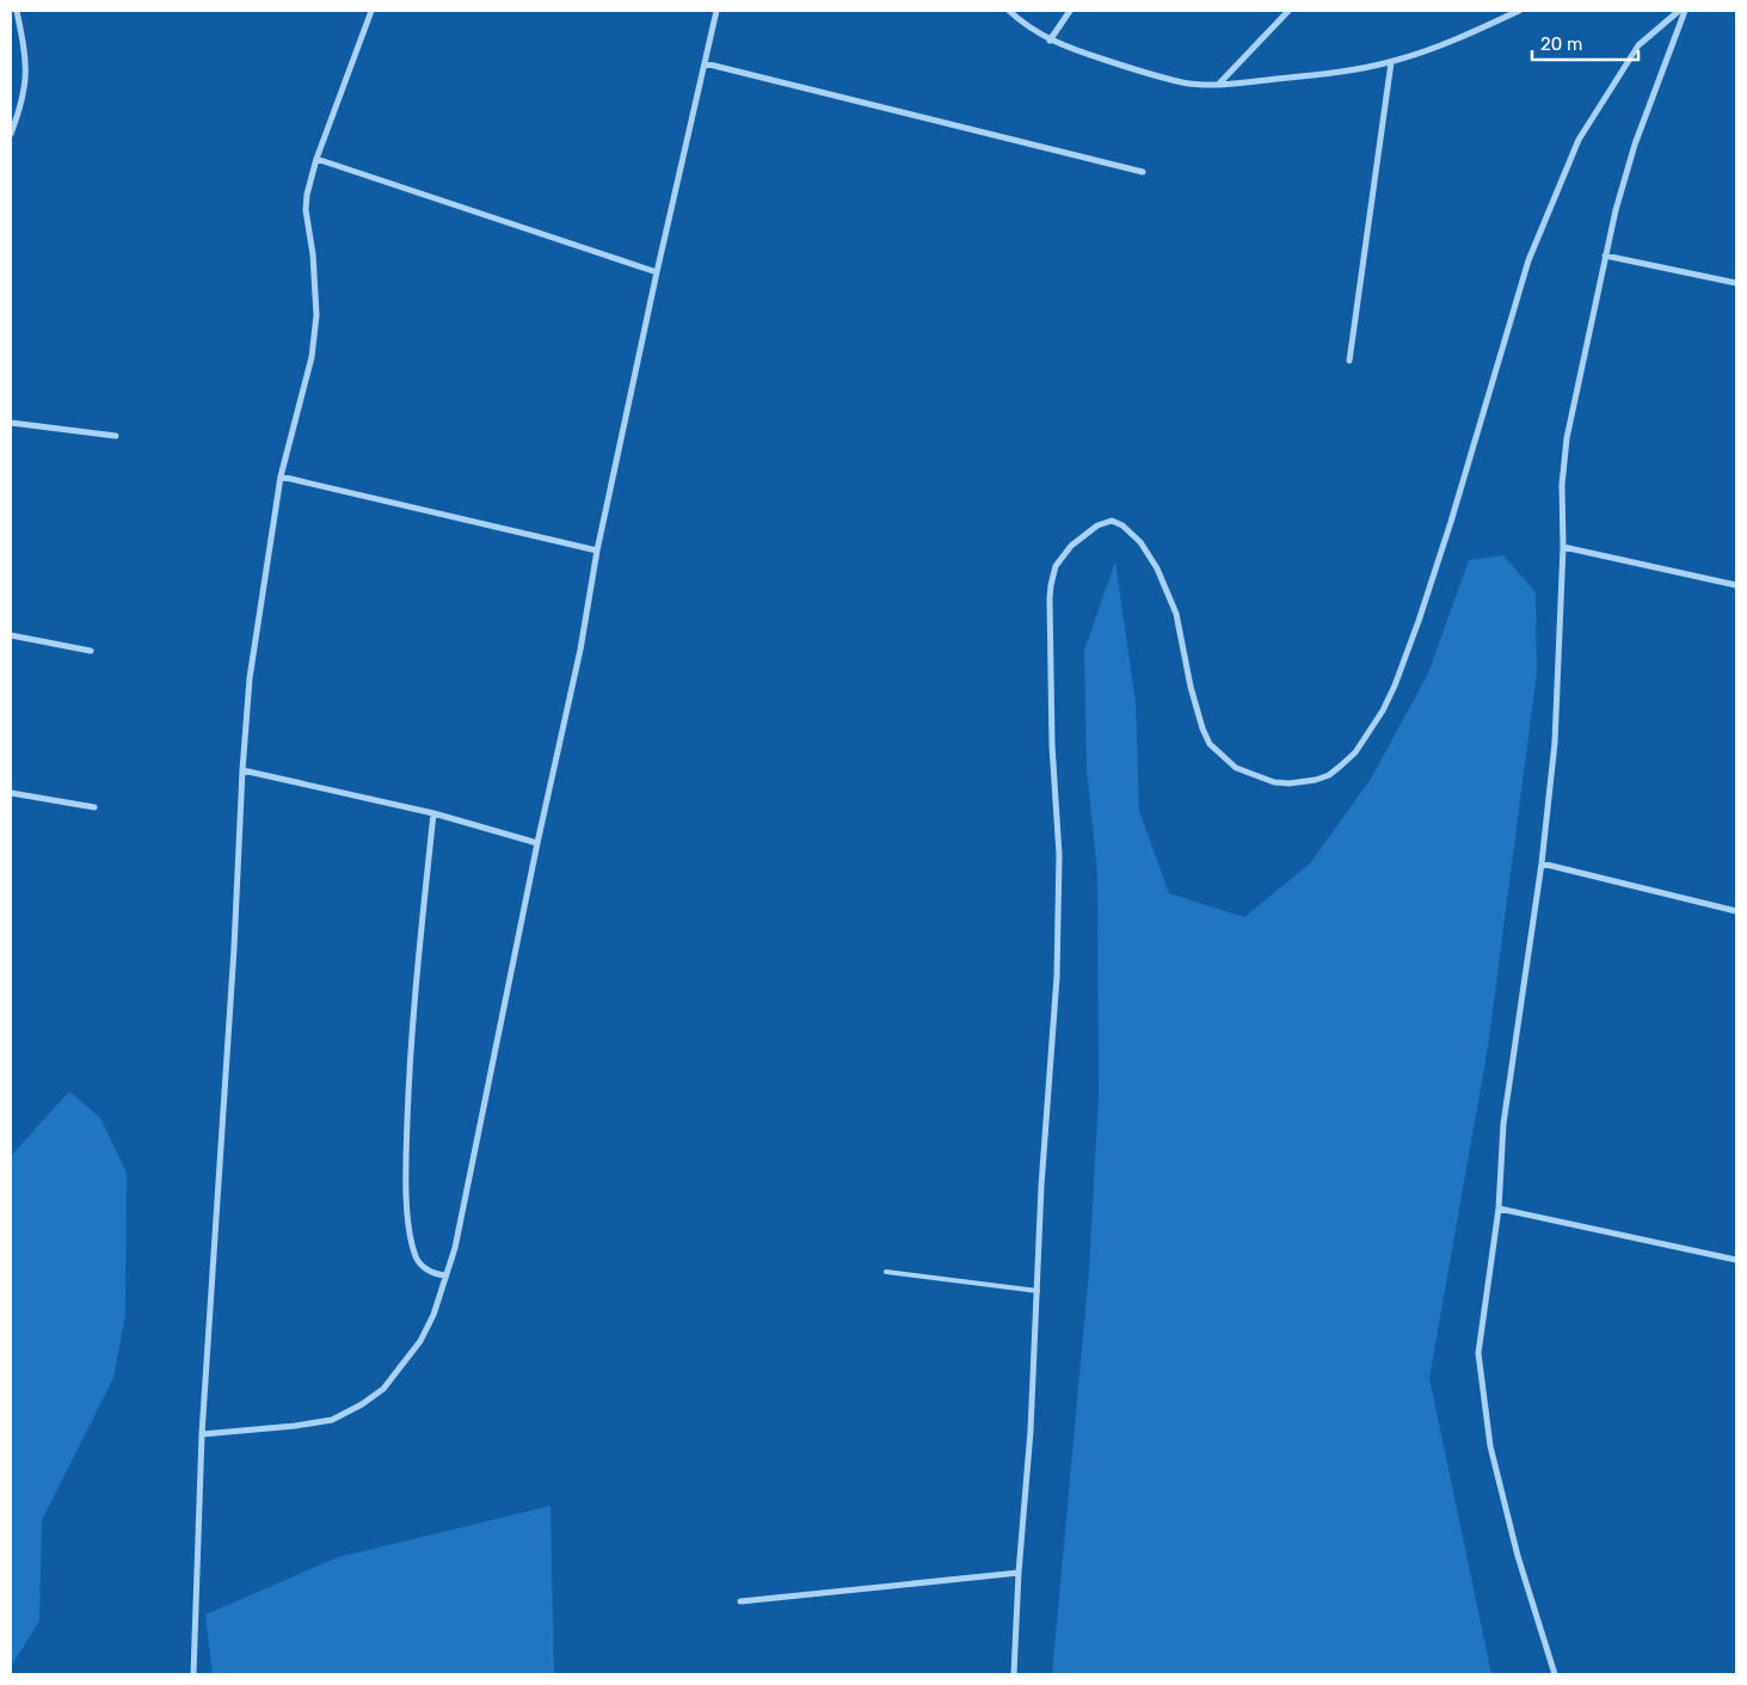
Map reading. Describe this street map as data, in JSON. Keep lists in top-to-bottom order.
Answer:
{
  "scale_bar": "20 m"
}
